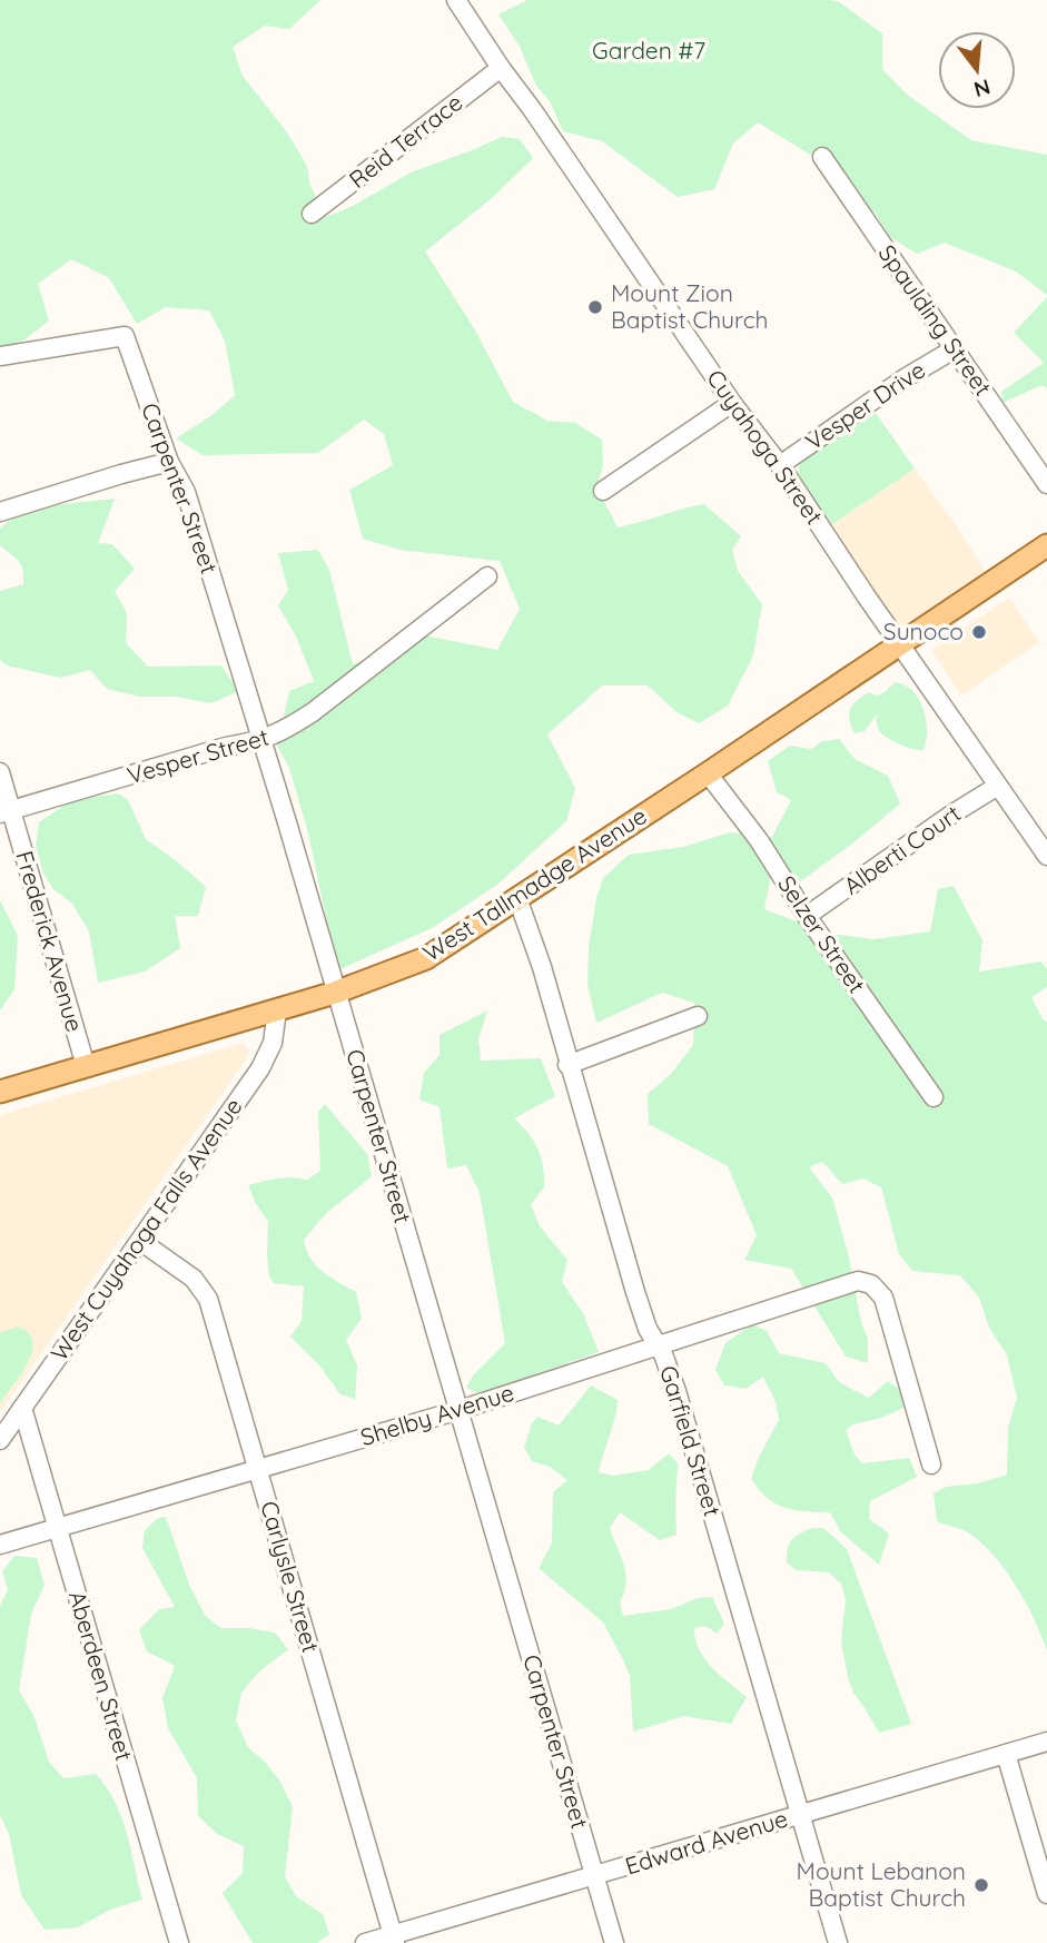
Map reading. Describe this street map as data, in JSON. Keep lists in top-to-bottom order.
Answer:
{
  "streets": {
    "main road": ["West Tallmadge Avenue"],
    "street": [
      "Reid Terrace",
      "Spaulding Street",
      "Vesper Drive",
      "Cuyahoga Street",
      "Carpenter Street",
      "Vesper Street",
      "Alberti Court",
      "Selzer Street",
      "Frederick Avenue",
      "West Cuyahoga Falls Avenue",
      "Shelby Avenue",
      "Garfield Street",
      "Carlysle Street",
      "Aberdeen Street",
      "Edward Avenue"
    ]
  },
  "crossings": [
    ["Reid Terrace", "Cuyahoga Street"],
    ["Spaulding Street", "Vesper Drive"],
    ["Vesper Drive", "Cuyahoga Street"],
    ["Cuyahoga Street", "Alberti Court"],
    ["Cuyahoga Street", "West Tallmadge Avenue"],
    ["Carpenter Street", "Vesper Street"],
    ["Carpenter Street", "West Tallmadge Avenue"],
    ["Carpenter Street", "Shelby Avenue"],
    ["Carpenter Street", "Edward Avenue"],
    ["Vesper Street", "Frederick Avenue"],
    ["Alberti Court", "Selzer Street"],
    ["West Tallmadge Avenue", "Selzer Street"],
    ["West Tallmadge Avenue", "Frederick Avenue"],
    ["West Tallmadge Avenue", "West Cuyahoga Falls Avenue"],
    ["West Tallmadge Avenue", "Garfield Street"],
    ["West Cuyahoga Falls Avenue", "Carlysle Street"],
    ["West Cuyahoga Falls Avenue", "Aberdeen Street"],
    ["Shelby Avenue", "Garfield Street"],
    ["Shelby Avenue", "Carlysle Street"],
    ["Shelby Avenue", "Aberdeen Street"],
    ["Garfield Street", "Edward Avenue"],
    ["Carlysle Street", "Edward Avenue"]
  ],
  "parks": ["Garden #7"],
  "places": ["Mount Zion Baptist Church", "Sunoco", "Mount Lebanon Baptist Church"],
  "north": "bottom"
}
